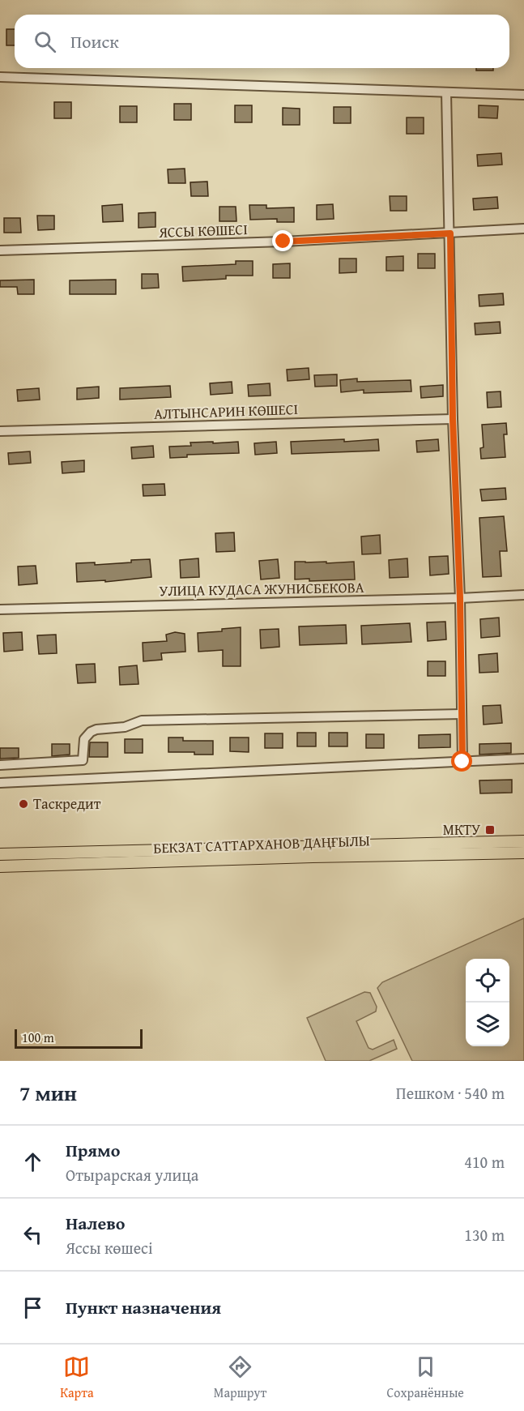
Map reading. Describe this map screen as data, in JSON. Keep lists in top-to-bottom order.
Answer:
{
  "streets": {
    "main road": ["БЕКЗАТ САТТАРХАНОВ ДАҢҒЫЛЫ"],
    "street": ["ЯССЫ КӨШЕСІ", "АЛТЫНСАРИН КӨШЕСІ", "УЛИЦА КУДАСА ЖУНИСБЕКОВА"]
  },
  "places": {
    "other": ["Таскредит"],
    "transit": ["МКТУ"]
  },
  "scale_bar": "100 m",
  "page": {
    "search": "Поиск",
    "scale": "100 m",
    "heading": ["7 мин", "Пешком · 540 m"],
    "list": [
      ["Прямо", "Отырарская улица", "410 m"],
      ["Налево", "Яссы көшесі", "130 m"],
      "Пункт назначения"
    ],
    "nav": ["Карта", "Маршрут", "Сохранённые"]
  }
}
